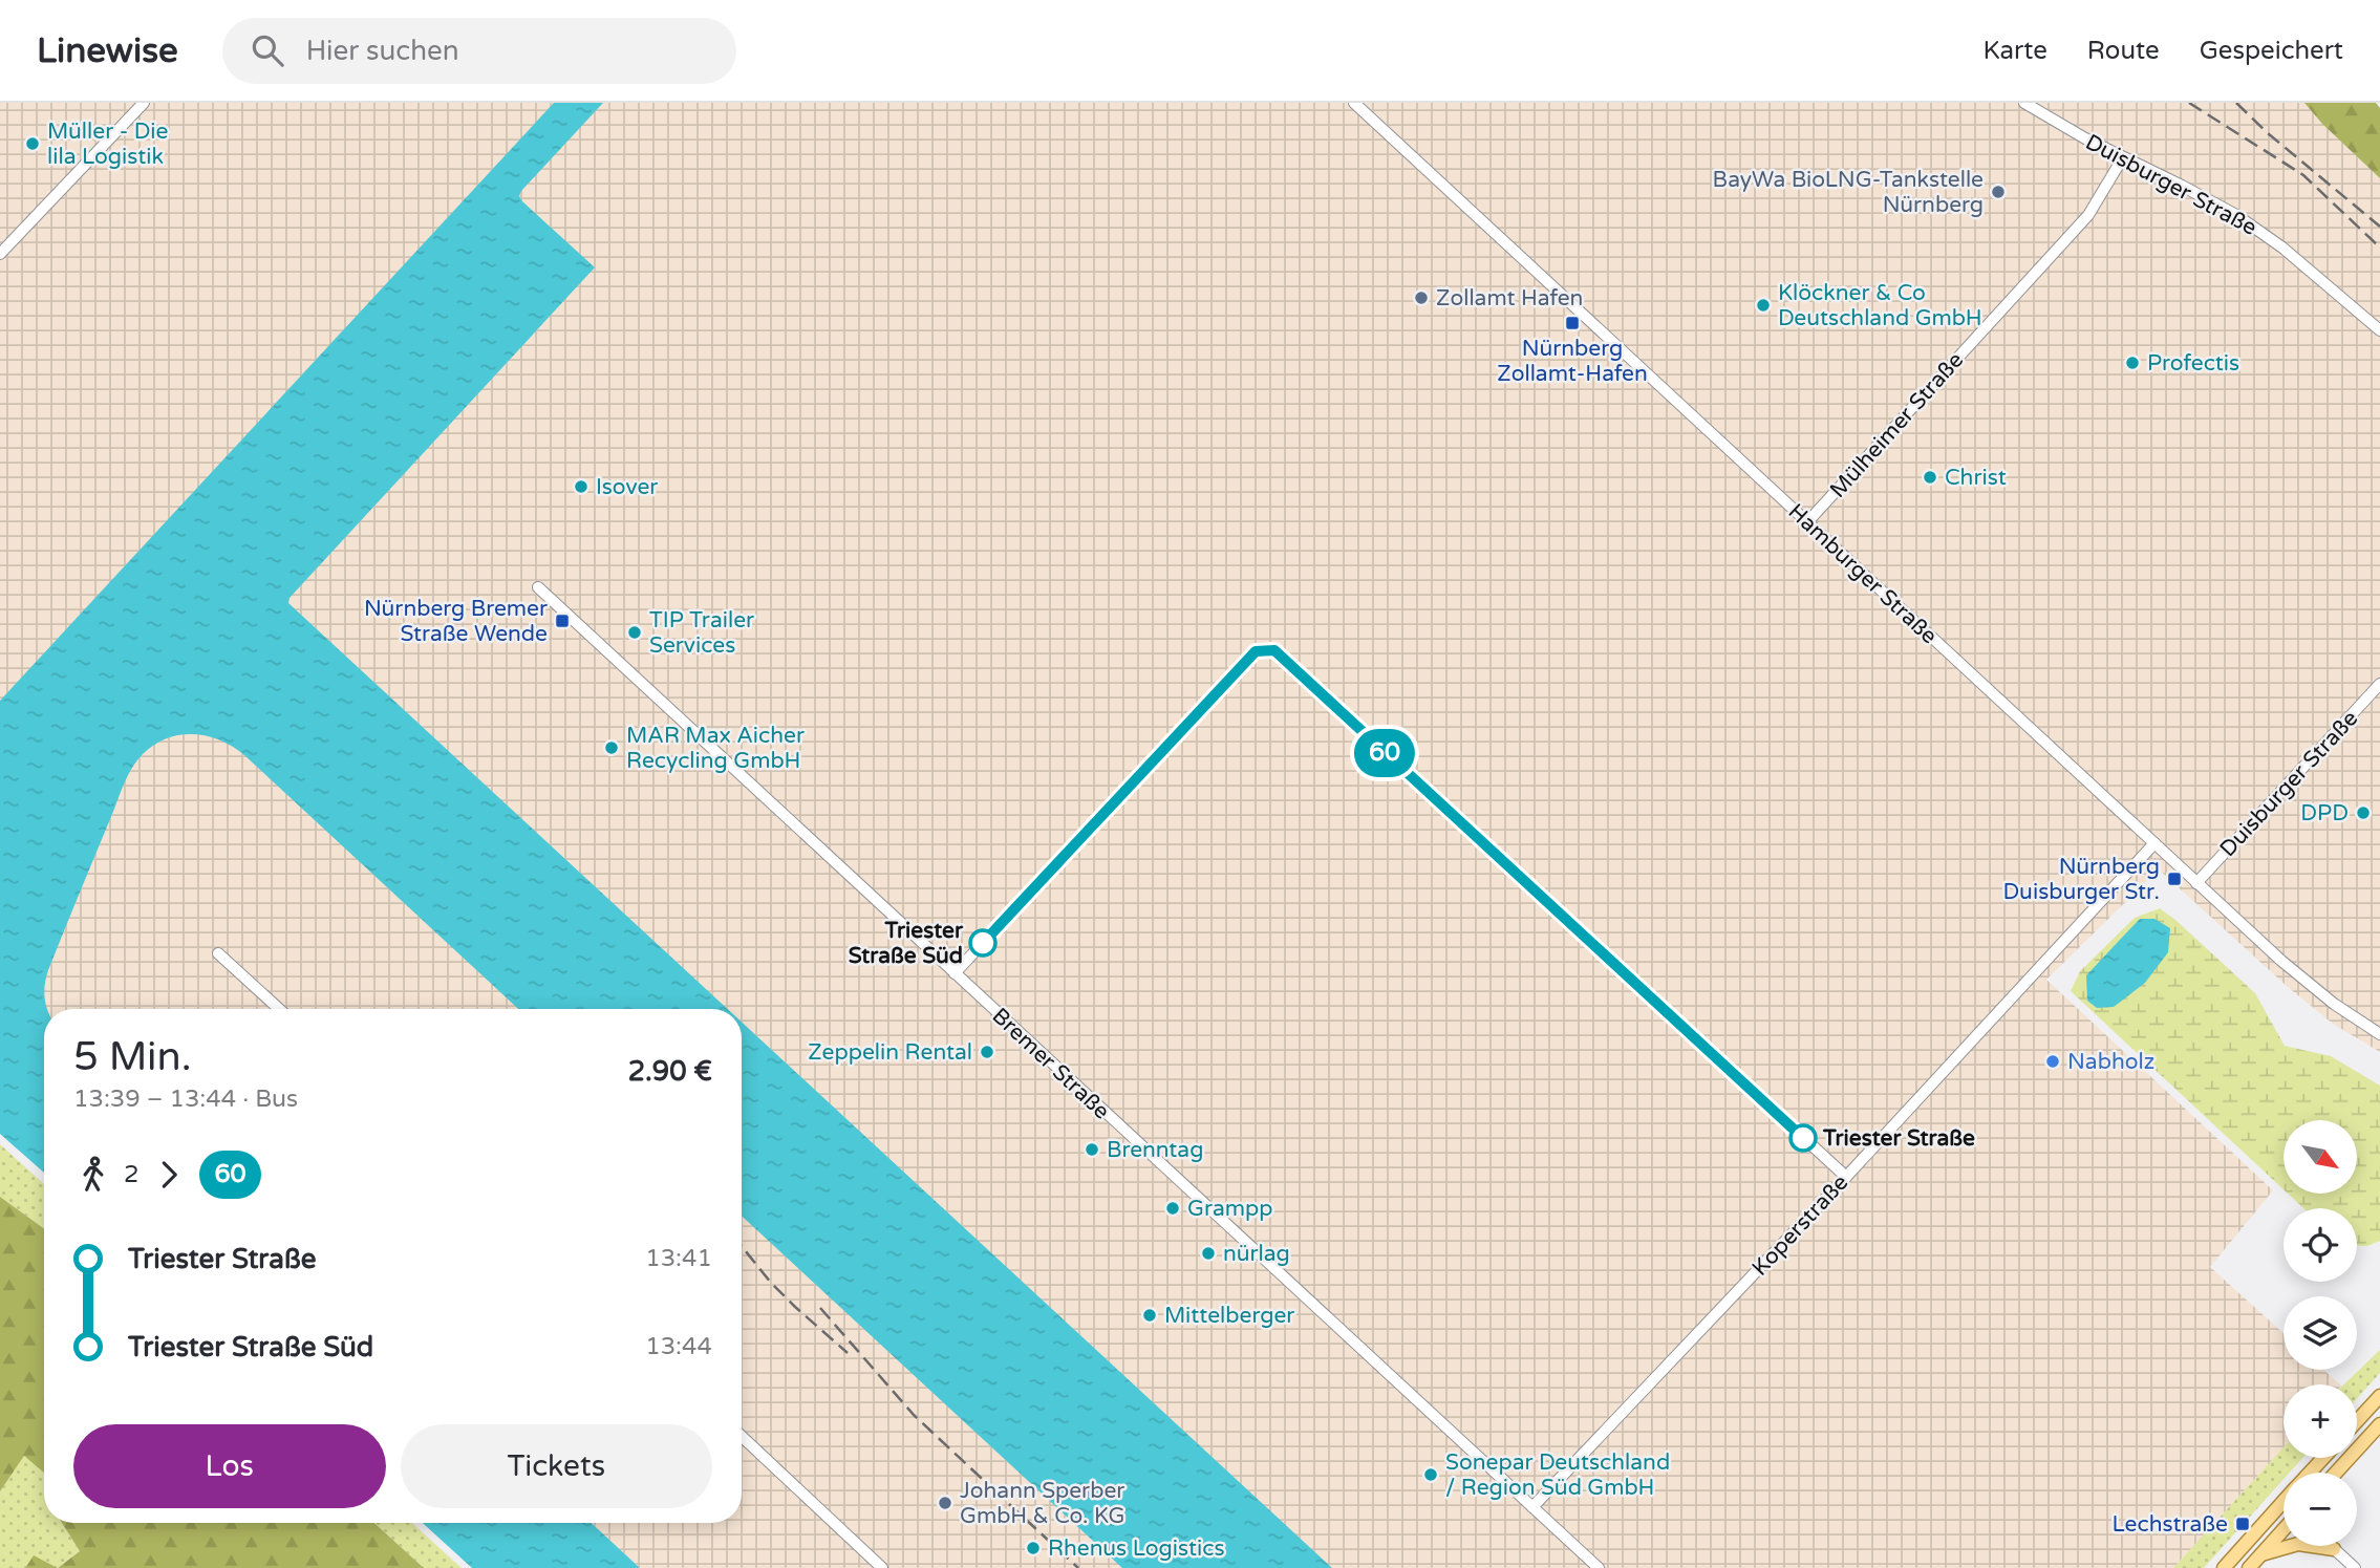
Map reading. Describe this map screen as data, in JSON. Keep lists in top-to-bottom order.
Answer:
{
  "streets": {
    "street": [
      "Duisburger Straße",
      "Mülheimer Straße",
      "Hamburger Straße",
      "Bremer Straße",
      "Koperstraße"
    ]
  },
  "crossings": [
    ["Duisburger Straße", "Mülheimer Straße"],
    ["Duisburger Straße", "Hamburger Straße"],
    ["Mülheimer Straße", "Hamburger Straße"],
    ["Hamburger Straße", "Koperstraße"],
    ["Bremer Straße", "Koperstraße"]
  ],
  "places": {
    "other": [
      "Müller - Die lila Logistik",
      "BayWa BioLNG-Tankstelle Nürnberg",
      "Zollamt Hafen",
      "Klöckner & Co Deutschland GmbH",
      "Profectis",
      "Christ",
      "Isover",
      "TIP Trailer Services",
      "MAR Max Aicher Recycling GmbH",
      "DPD",
      "Triester Straße Süd",
      "Zeppelin Rental",
      "Nabholz",
      "Triester Straße",
      "Brenntag",
      "Grampp",
      "nürlag",
      "Mittelberger",
      "Sonepar Deutschland / Region Süd GmbH",
      "Johann Sperber GmbH & Co. KG",
      "Rhenus Logistics"
    ],
    "transit": [
      "Nürnberg Zollamt-Hafen",
      "Nürnberg Bremer Straße Wende",
      "Nürnberg Duisburger Str.",
      "Lechstraße"
    ]
  },
  "lines": ["bus line 60"],
  "north": "bottom right",
  "page": {
    "header": "Linewise",
    "search": "Hier suchen",
    "nav": ["Karte", "Route", "Gespeichert"],
    "on_map": "60",
    "heading": ["5 Min.", "13:39 – 13:44 · Bus", "2.90 €"],
    "map_buttons": ["+", "−"],
    "legs": ["2", "60"],
    "list": [
      {
        "name": "Triester Straße",
        "value": "13:41"
      },
      {
        "name": "Triester Straße Süd",
        "value": "13:44"
      }
    ],
    "buttons": ["Los", "Tickets"]
  }
}
